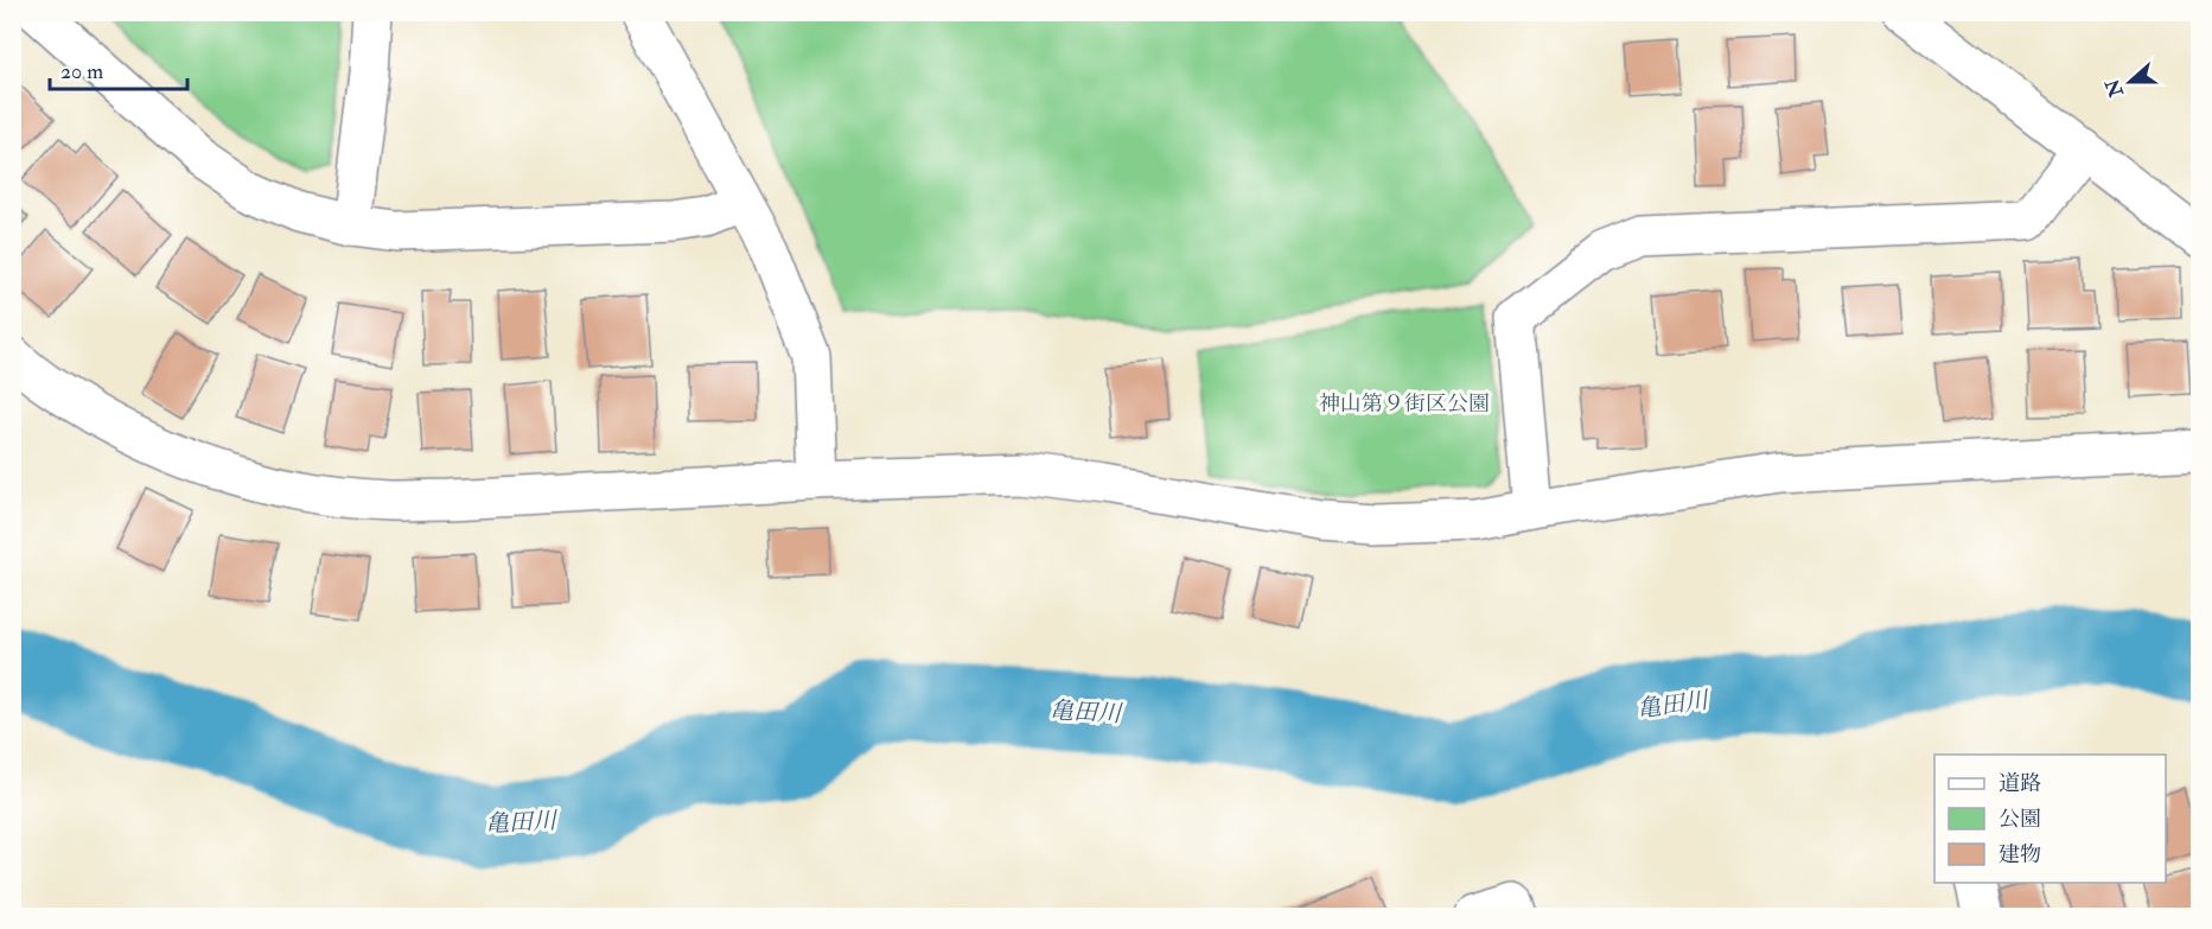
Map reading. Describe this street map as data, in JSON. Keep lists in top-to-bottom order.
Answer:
{
  "water": ["亀田川"],
  "parks": ["神山第９街区公園"],
  "legend": ["道路", "公園", "建物"],
  "scale_bar": "20 m",
  "north": "left"
}
